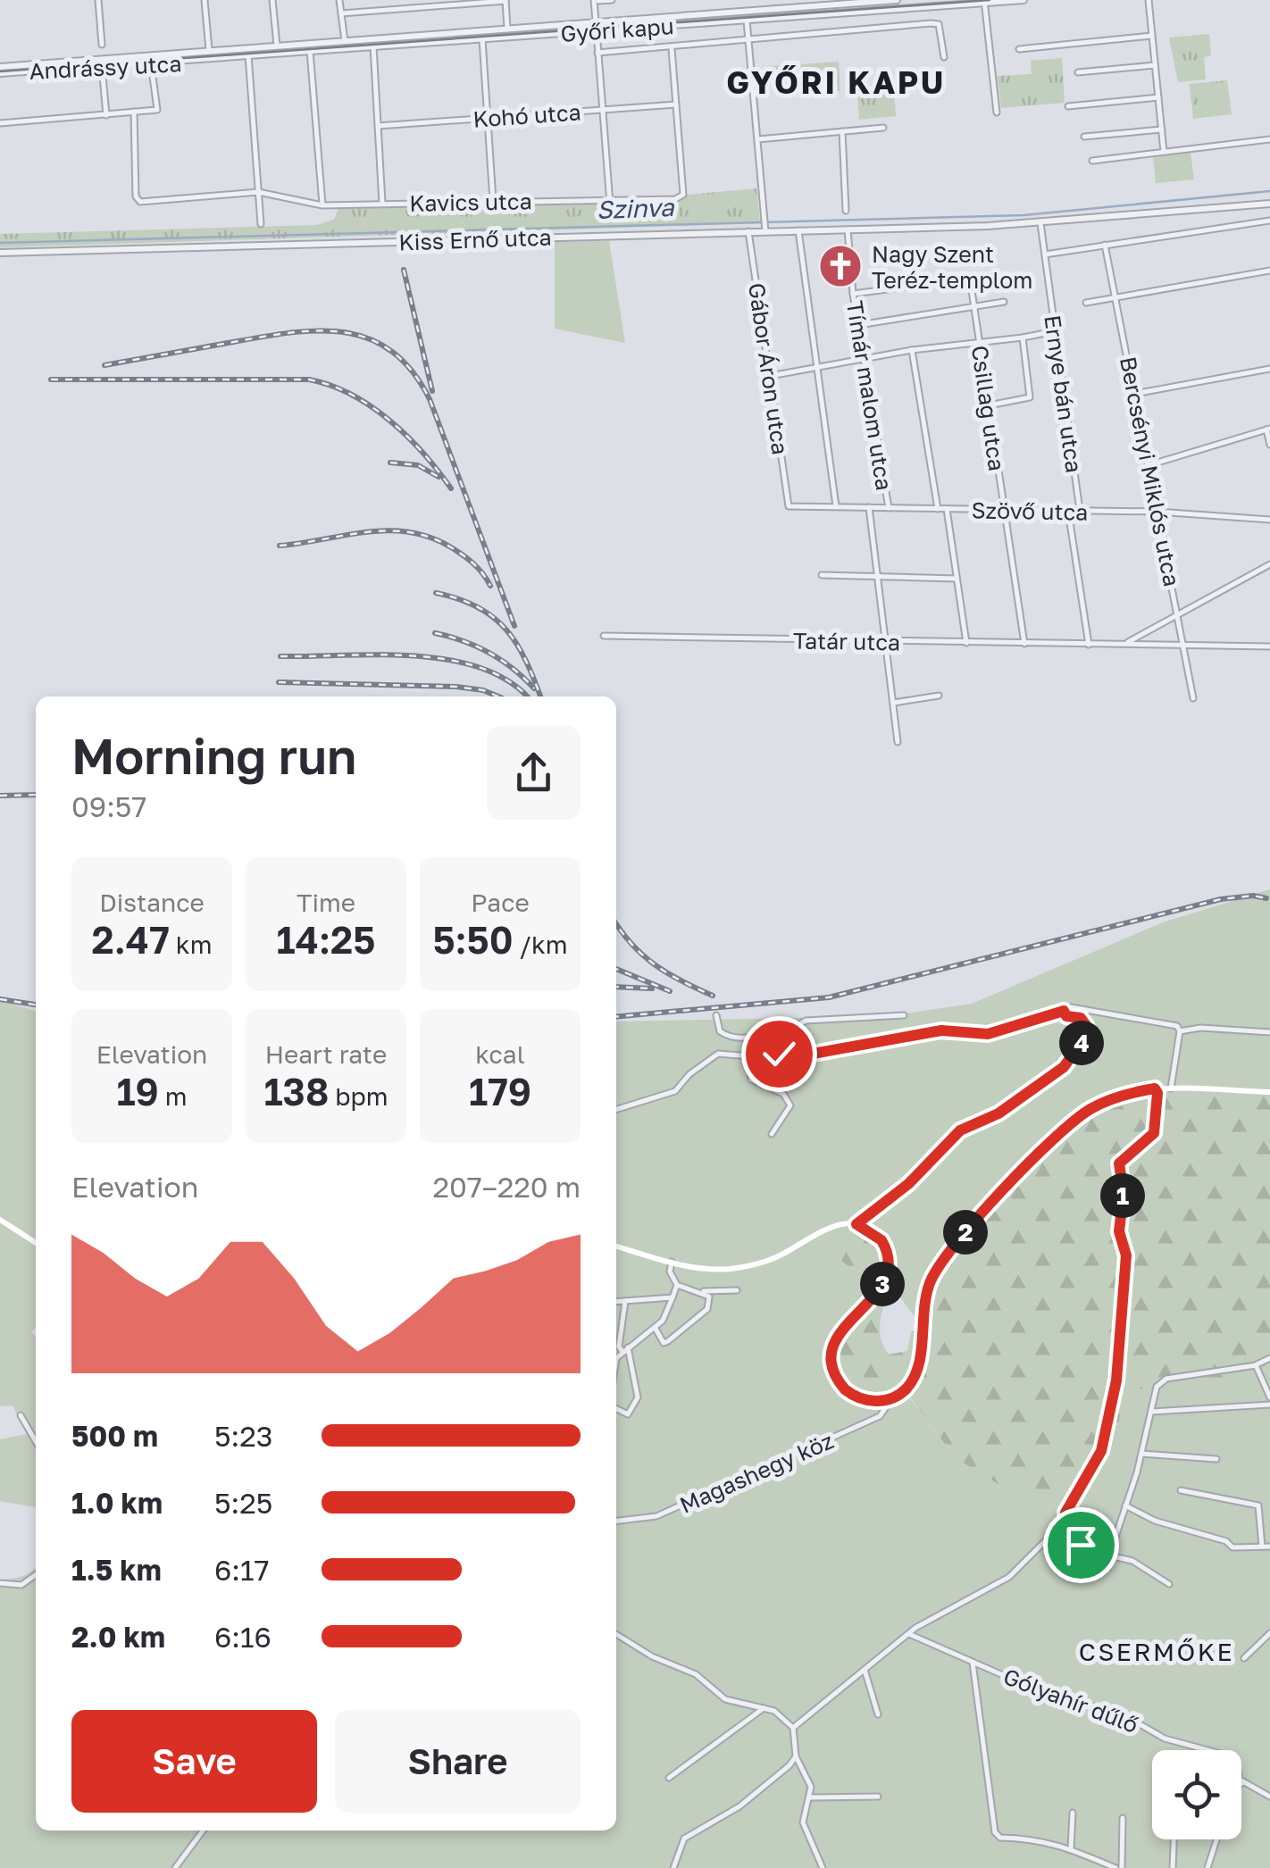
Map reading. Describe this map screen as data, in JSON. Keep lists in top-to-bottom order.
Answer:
{
  "streets": {
    "street": [
      "Győri kapu",
      "Andrássy utca",
      "Kohó utca",
      "Kavics utca",
      "Kiss Ernő utca",
      "Gábor Áron utca",
      "Ernye bán utca",
      "Tímár malom utca",
      "Csillag utca",
      "Bercsényi Miklós utca",
      "Szövő utca",
      "Tatár utca",
      "Magashegy köz",
      "Gólyahír dűlő"
    ]
  },
  "crossings": [
    ["Győri kapu", "Andrássy utca"],
    ["Kohó utca", "Kavics utca"],
    ["Kiss Ernő utca", "Gábor Áron utca"],
    ["Kiss Ernő utca", "Ernye bán utca"],
    ["Kiss Ernő utca", "Tímár malom utca"],
    ["Gábor Áron utca", "Szövő utca"],
    ["Ernye bán utca", "Szövő utca"],
    ["Tímár malom utca", "Csillag utca"],
    ["Tímár malom utca", "Szövő utca"],
    ["Csillag utca", "Szövő utca"],
    ["Csillag utca", "Tatár utca"],
    ["Bercsényi Miklós utca", "Szövő utca"],
    ["Bercsényi Miklós utca", "Tatár utca"]
  ],
  "districts": ["GYŐRI KAPU", "CSERMŐKE"],
  "water": ["Szinva"],
  "places": {
    "church": ["Nagy Szent Teréz-templom"]
  },
  "page": {
    "heading": ["Morning run", "09:57"],
    "stats": [
      ["Distance", "2.47 km"],
      ["Time", "14:25"],
      ["Pace", "5:50 /km"],
      ["Elevation", "19 m"],
      ["Heart rate", "138 bpm"],
      ["kcal", "179"]
    ],
    "pins": [
      "4",
      "1",
      "2",
      "3"
    ],
    "chart": ["Elevation", "207–220 m"],
    "list": [
      {
        "name": "500 m",
        "note": "5:23"
      },
      {
        "name": "1.0 km",
        "note": "5:25"
      },
      {
        "name": "1.5 km",
        "note": "6:17"
      },
      {
        "name": "2.0 km",
        "note": "6:16"
      }
    ],
    "buttons": ["Save", "Share"]
  }
}
